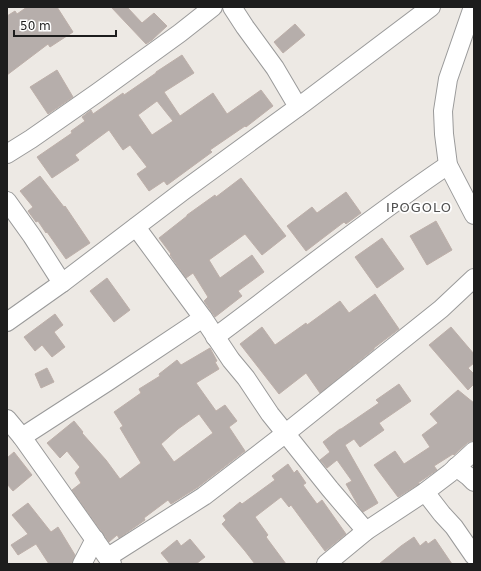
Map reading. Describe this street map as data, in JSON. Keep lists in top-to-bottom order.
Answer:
{
  "districts": ["IPOGOLO"],
  "scale_bar": "50 m"
}
